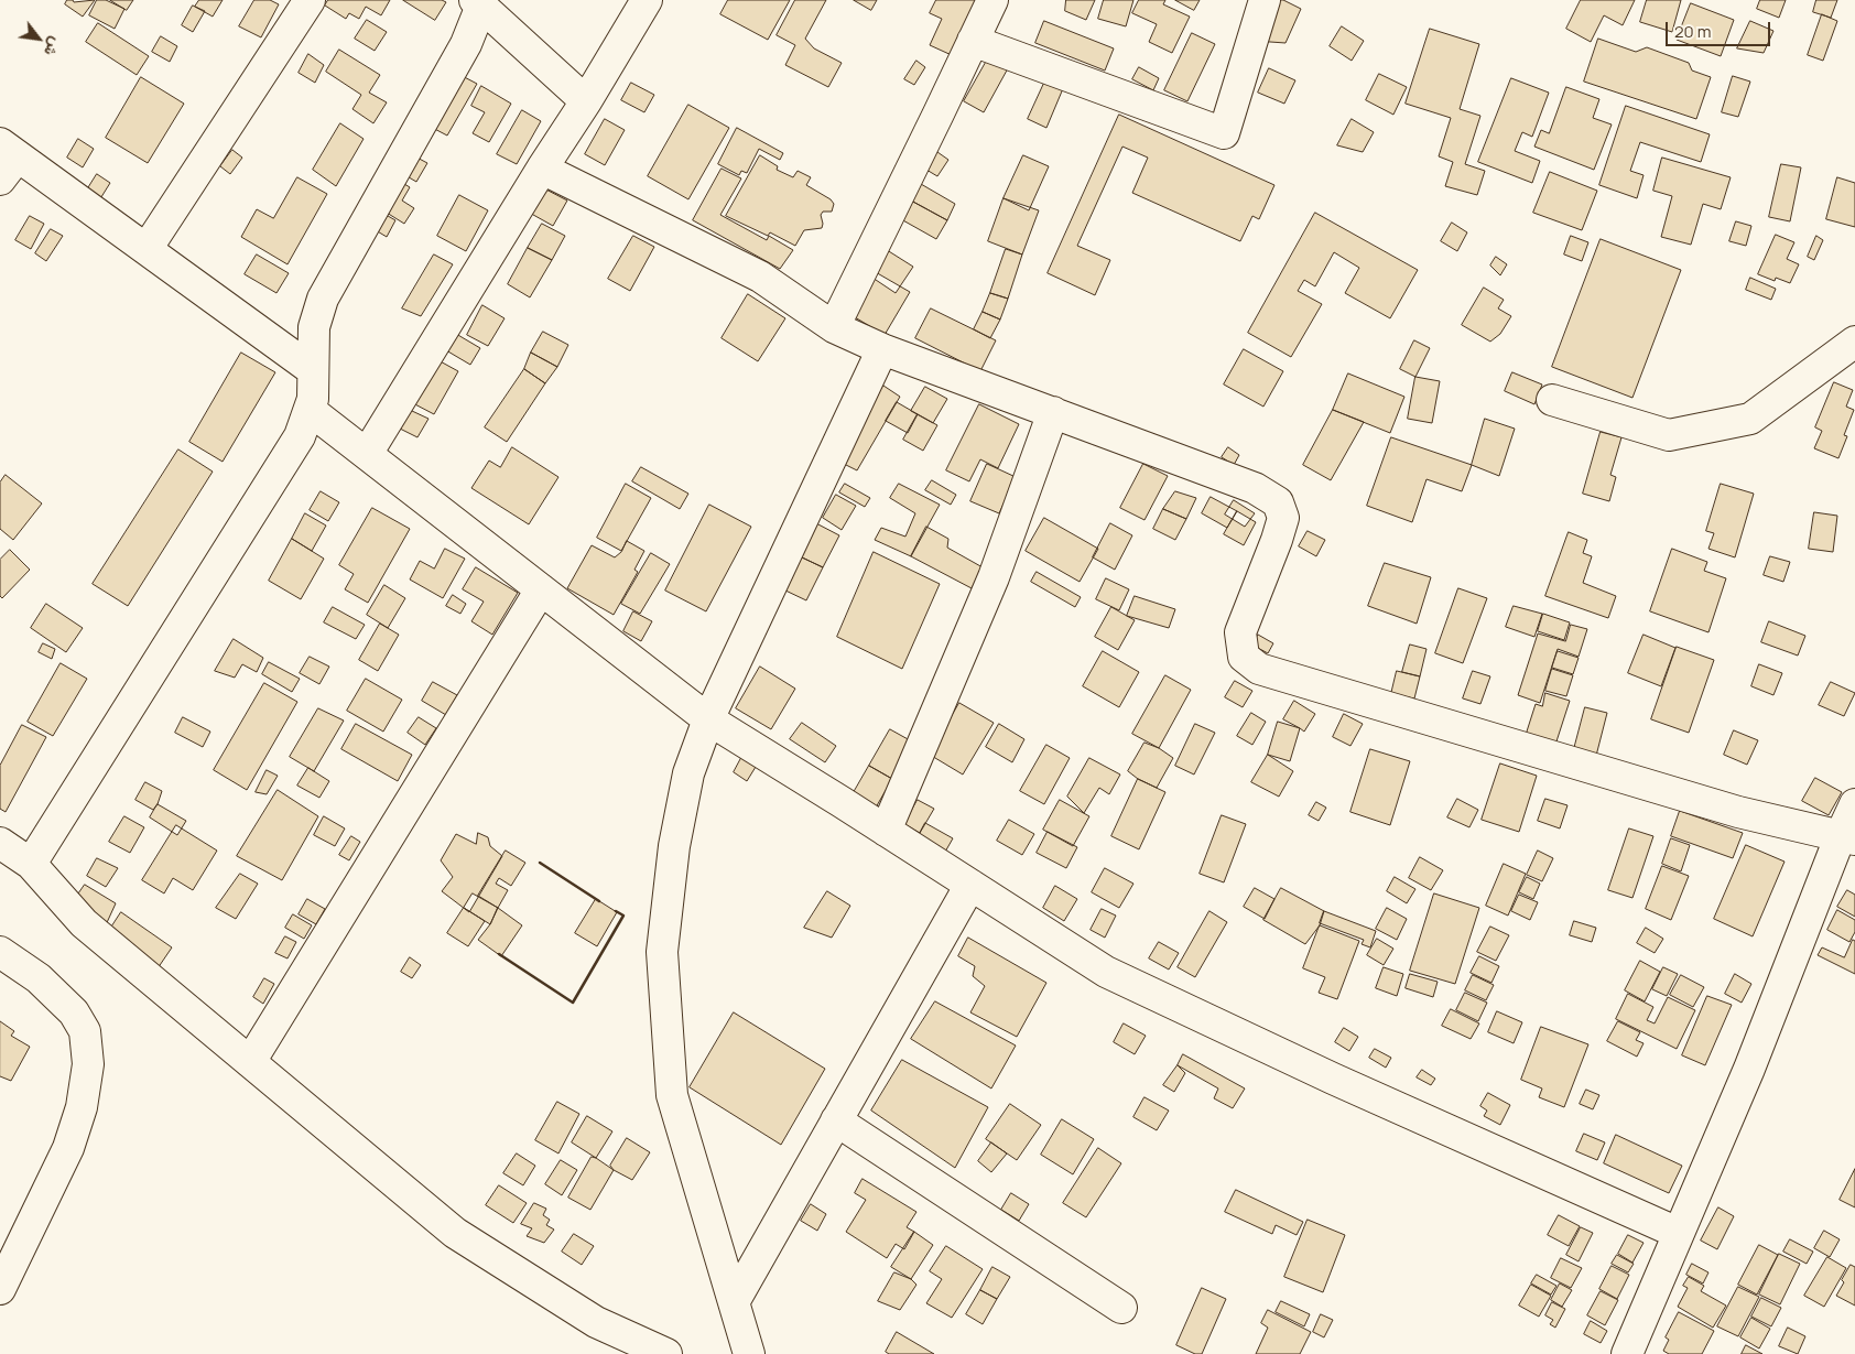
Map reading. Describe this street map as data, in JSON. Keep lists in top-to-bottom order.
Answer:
{
  "scale_bar": "20 m",
  "north": "bottom right"
}
